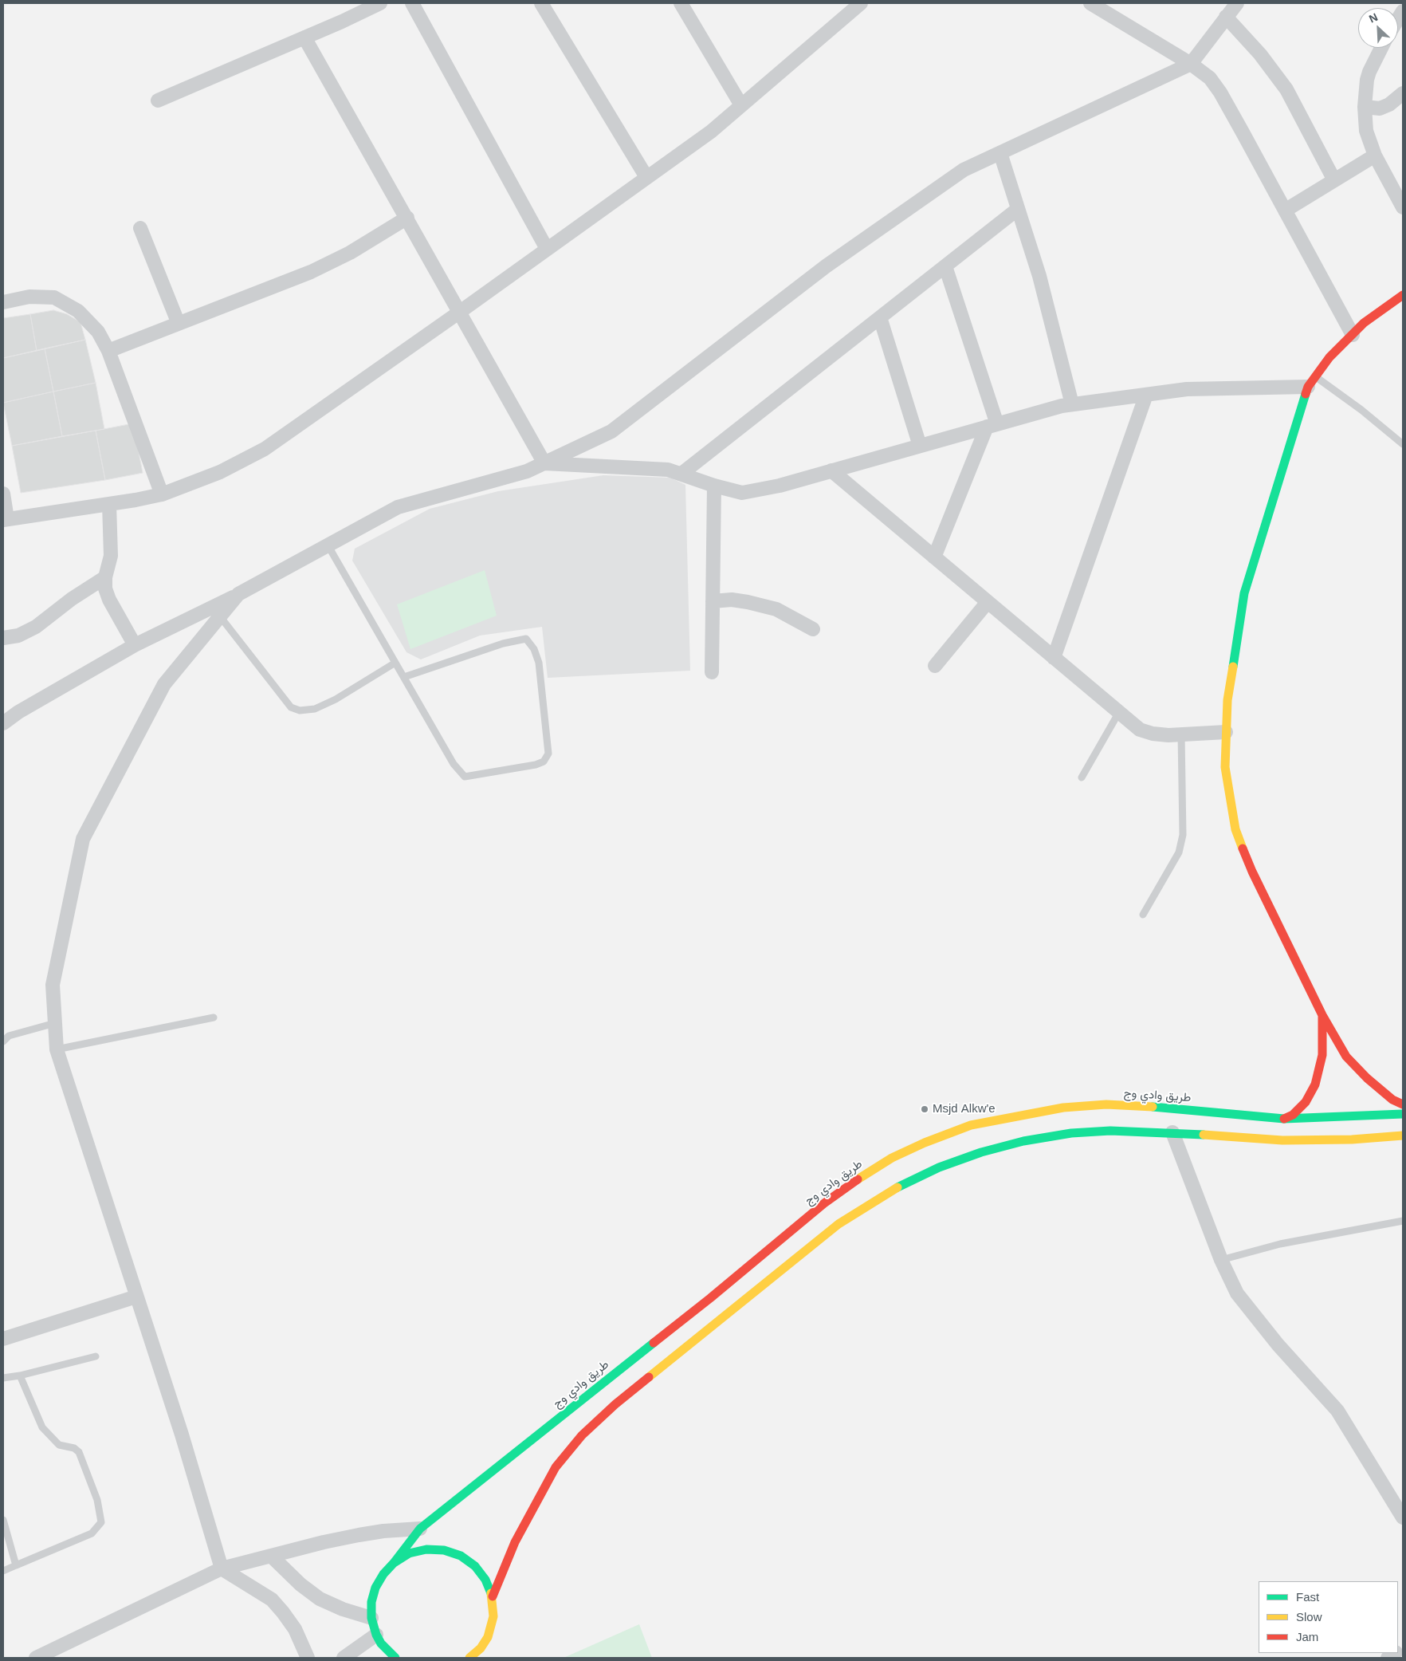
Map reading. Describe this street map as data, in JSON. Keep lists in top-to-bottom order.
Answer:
{
  "streets": {
    "main road": ["طريق وادي وج"]
  },
  "places": ["Msjd Alkw'e"],
  "legend": ["Fast", "Slow", "Jam"],
  "north": "top left"
}
